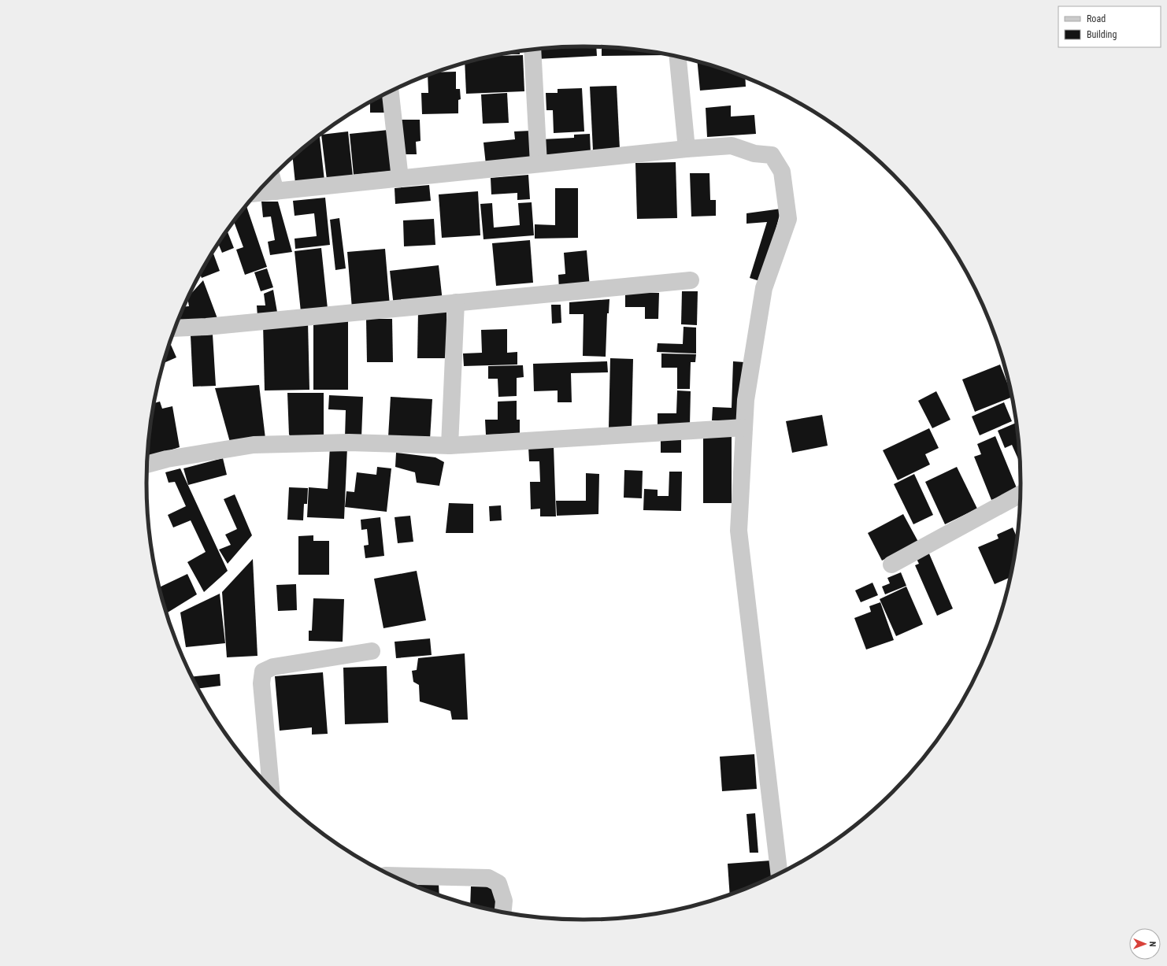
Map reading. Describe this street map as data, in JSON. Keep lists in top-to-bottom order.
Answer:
{
  "legend": ["Road", "Building"],
  "north": "right"
}
